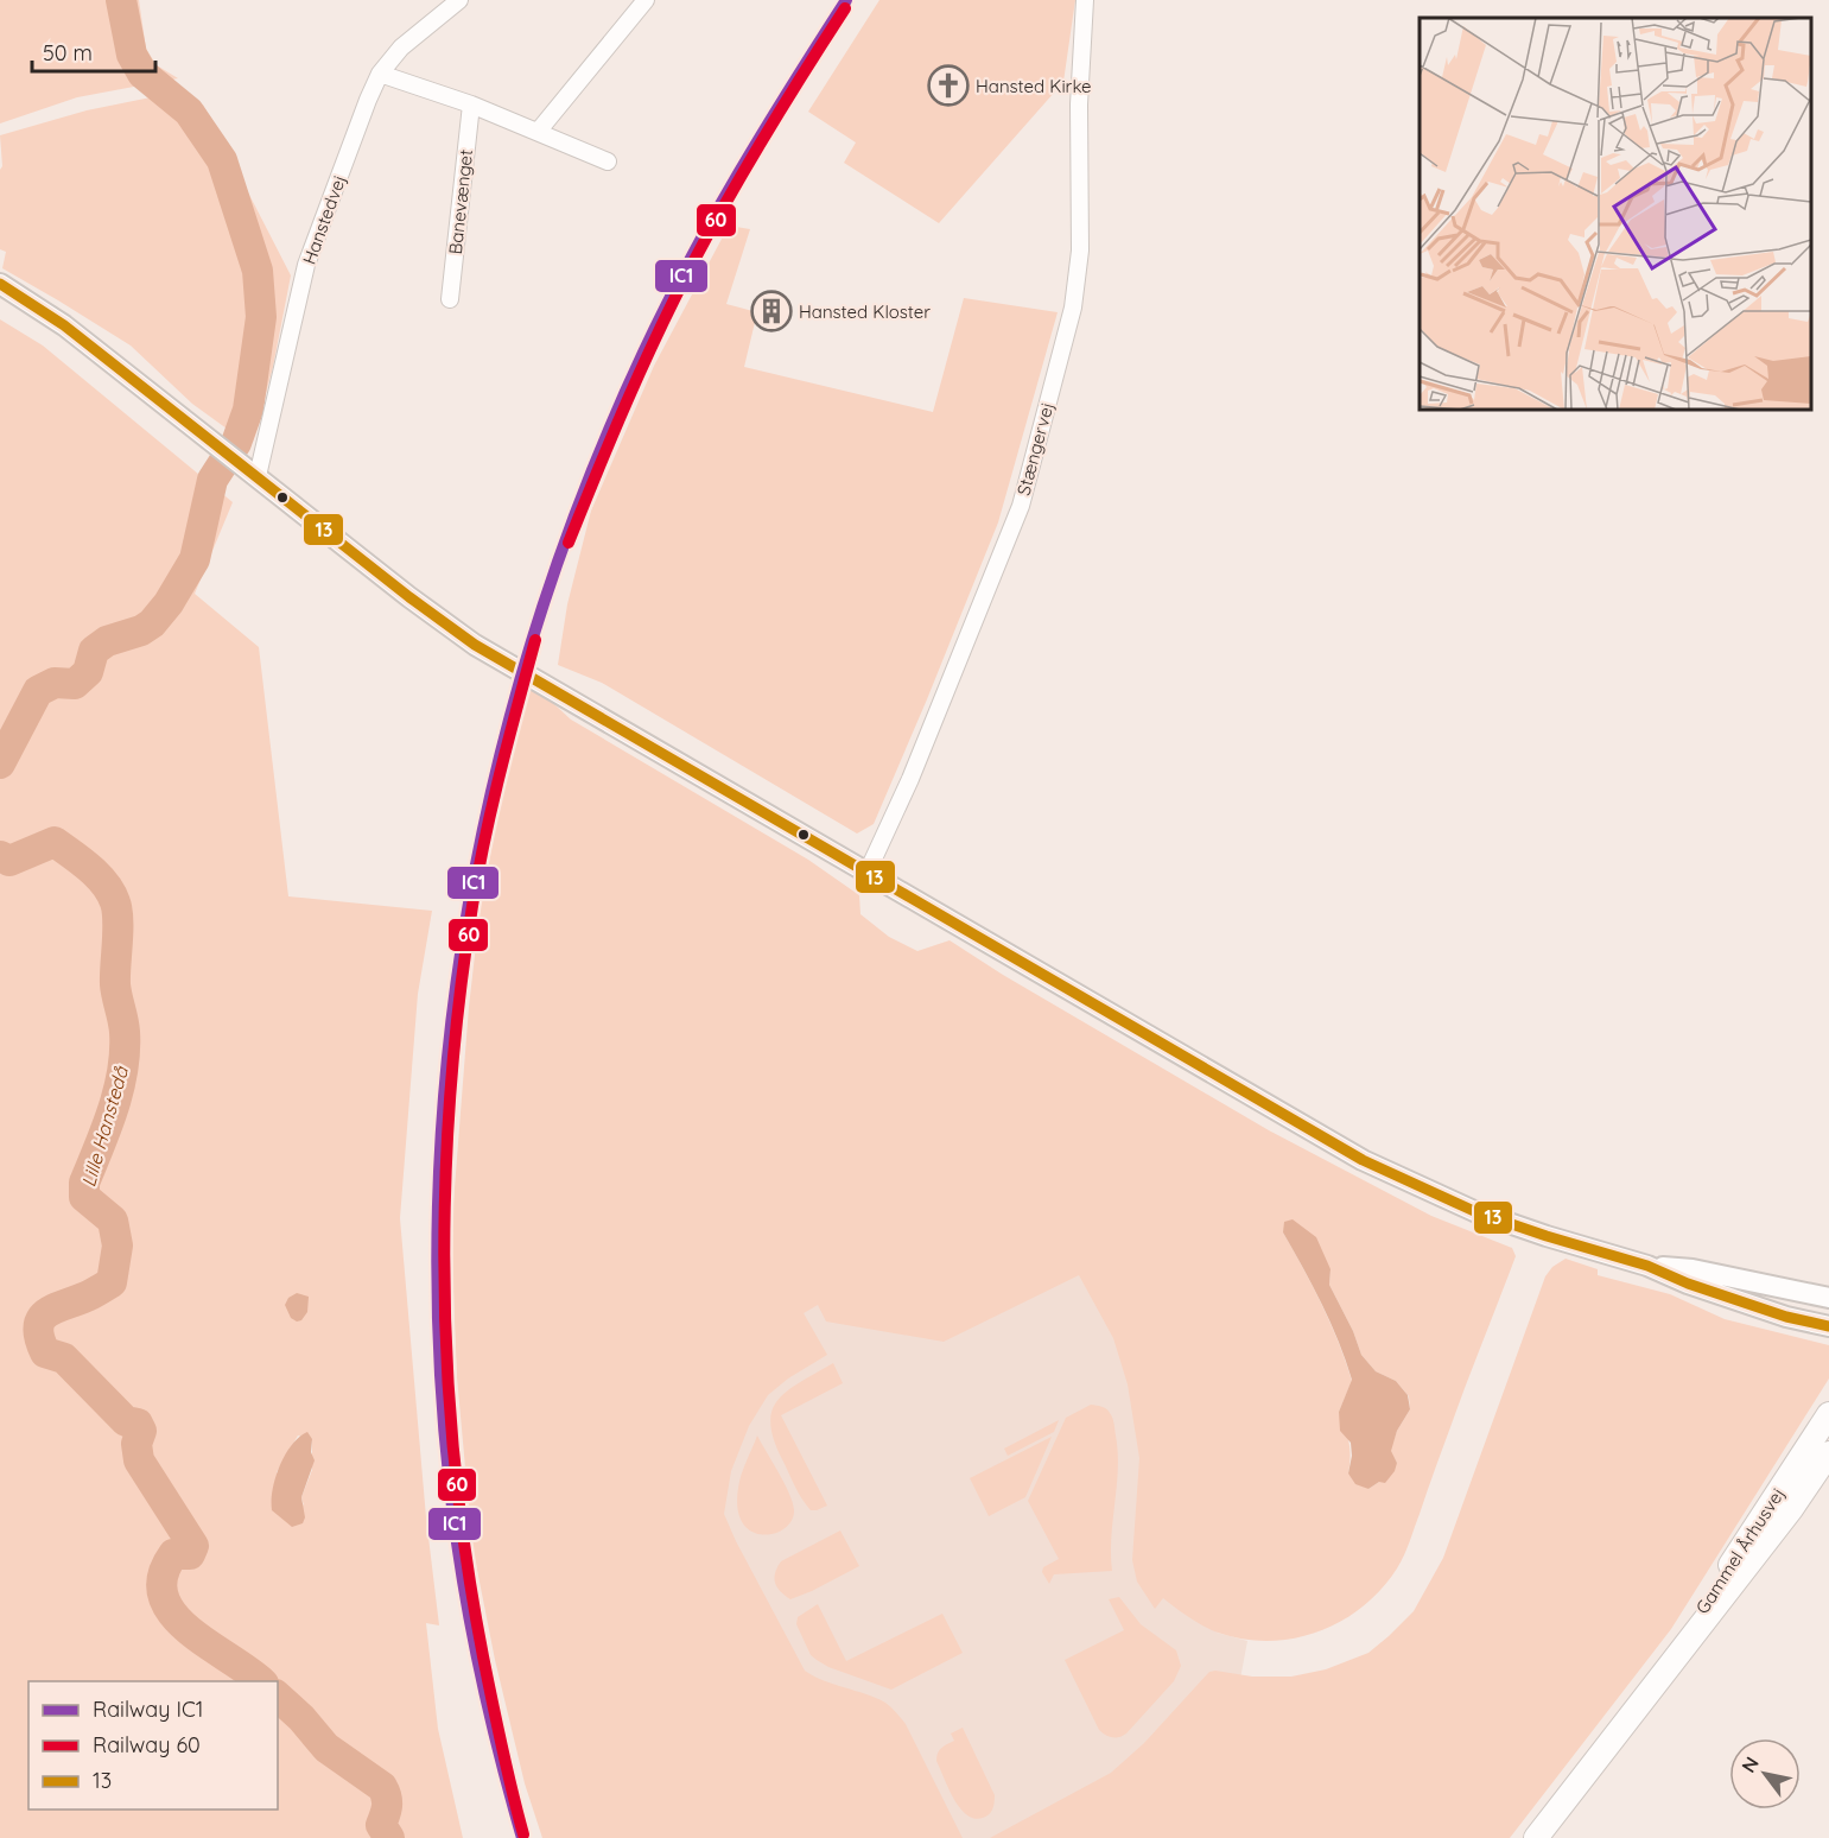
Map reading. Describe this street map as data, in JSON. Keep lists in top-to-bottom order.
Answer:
{
  "streets": {
    "main road": ["Gammel Århusvej"],
    "street": ["Banevænget", "Hanstedvej", "Stængervej"]
  },
  "water": ["Lille Hanstedå"],
  "places": {
    "church": ["Hansted Kirke"],
    "building": ["Hansted Kloster"]
  },
  "lines": ["rail line IC1", "rail line 60", "transit line 13"],
  "legend": ["Railway IC1", "Railway 60", "13"],
  "scale_bar": "50 m",
  "north": "top left"
}
